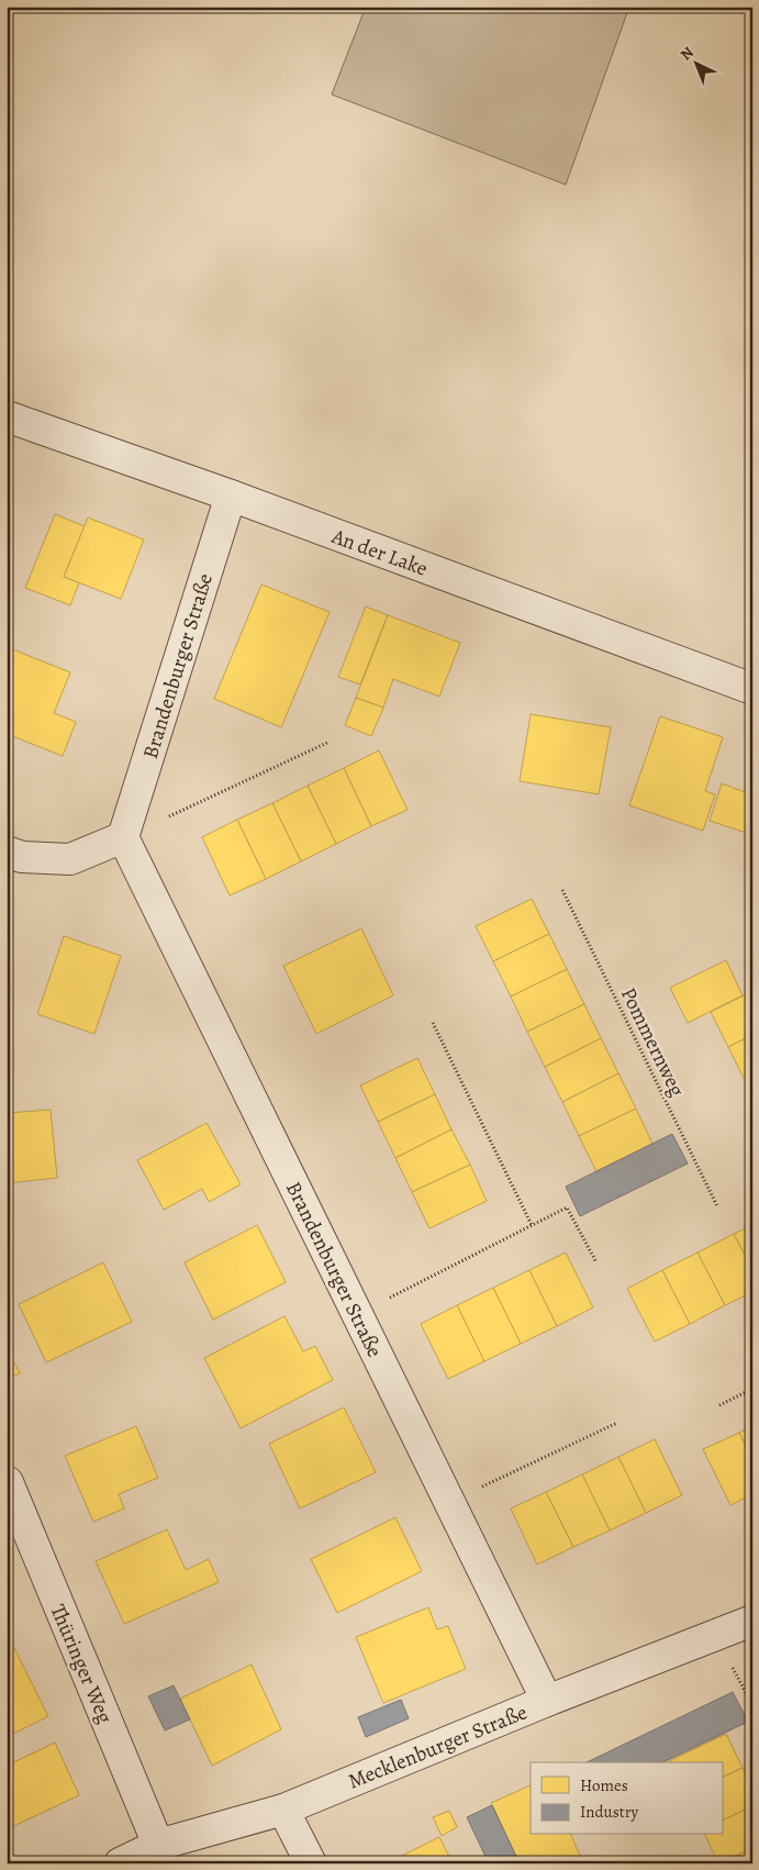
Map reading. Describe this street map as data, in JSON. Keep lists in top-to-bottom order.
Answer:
{
  "streets": {
    "street": [
      "An der Lake",
      "Brandenburger Straße",
      "Thüringer Weg",
      "Mecklenburger Straße"
    ],
    "path": ["Pommernweg"]
  },
  "crossings": [
    ["An der Lake", "Brandenburger Straße"],
    ["Brandenburger Straße", "Mecklenburger Straße"],
    ["Thüringer Weg", "Mecklenburger Straße"]
  ],
  "legend": ["Homes", "Industry"],
  "north": "top left"
}
